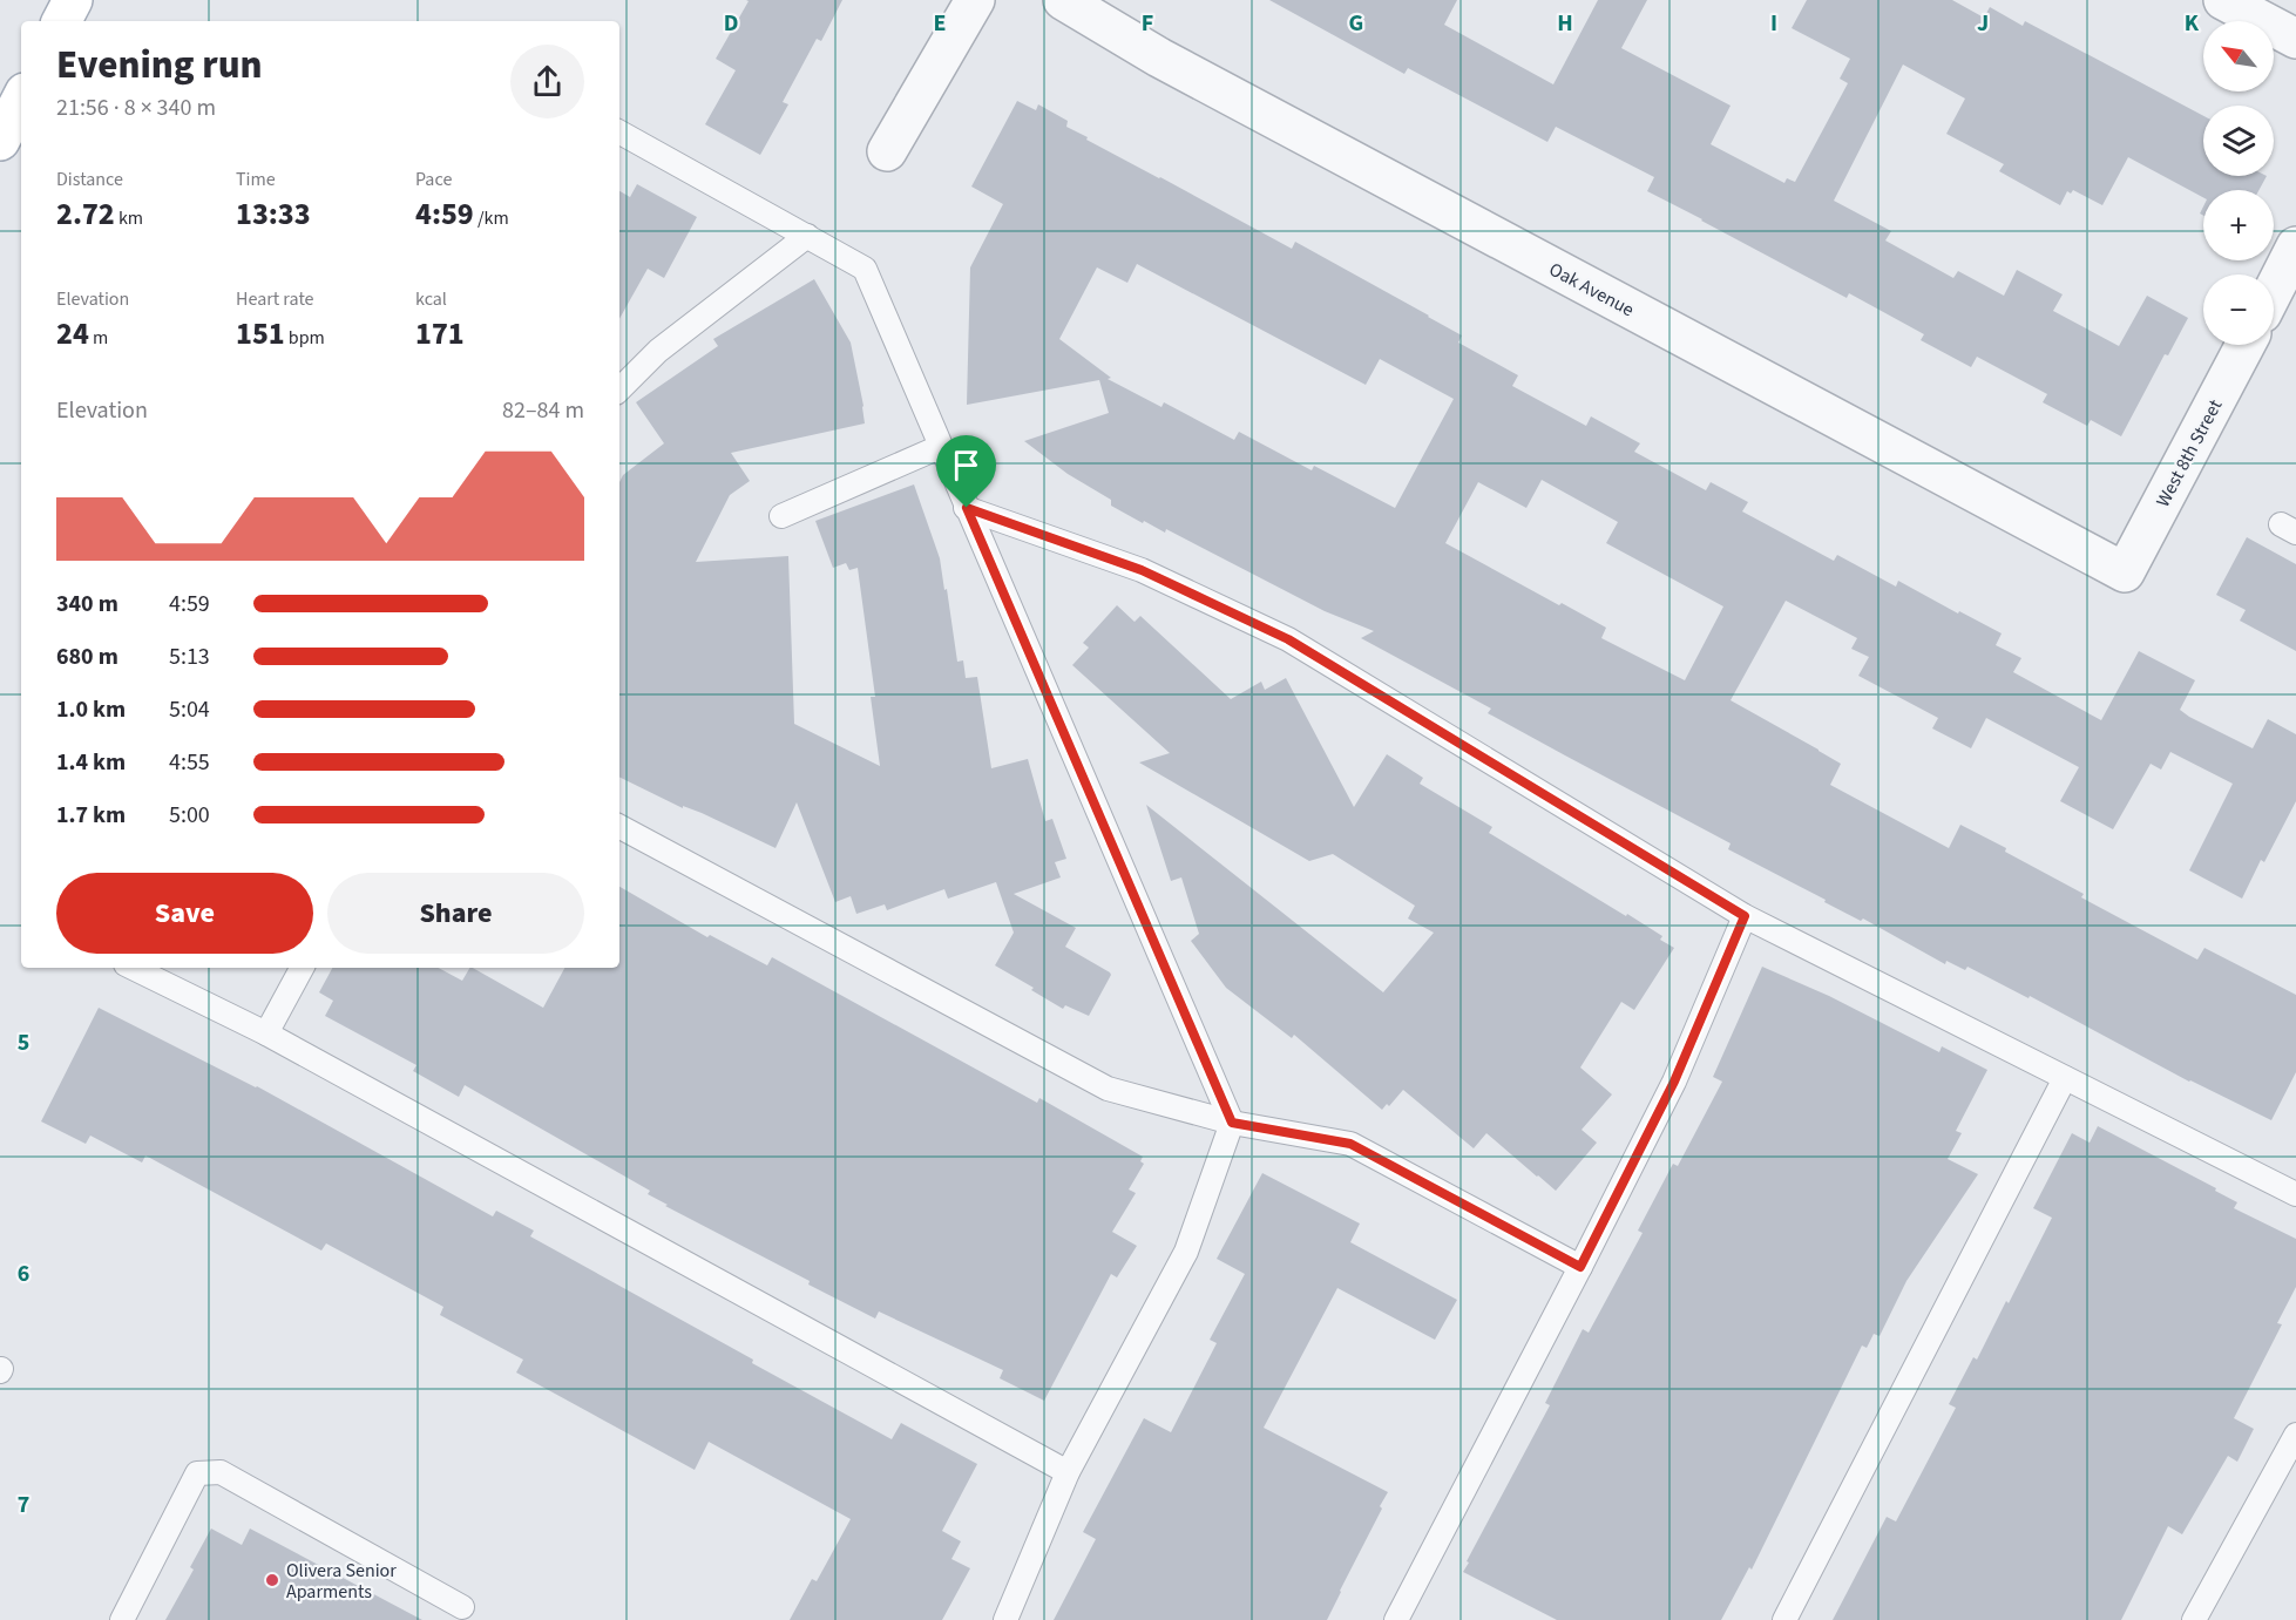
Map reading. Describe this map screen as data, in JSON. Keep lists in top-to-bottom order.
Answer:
{
  "streets": {
    "street": ["Oak Avenue", "West 8th Street"]
  },
  "crossings": [
    ["Oak Avenue", "West 8th Street"]
  ],
  "places": ["Olivera Senior Aparments"],
  "north": "top left",
  "page": {
    "map_buttons": ["+", "−"],
    "heading": ["Evening run", "21:56 · 8 × 340 m"],
    "stats": [
      ["Distance", "2.72 km"],
      ["Time", "13:33"],
      ["Pace", "4:59 /km"],
      ["Elevation", "24 m"],
      ["Heart rate", "151 bpm"],
      ["kcal", "171"]
    ],
    "chart": ["Elevation", "82–84 m"],
    "list": [
      {
        "name": "340 m",
        "note": "4:59"
      },
      {
        "name": "680 m",
        "note": "5:13"
      },
      {
        "name": "1.0 km",
        "note": "5:04"
      },
      {
        "name": "1.4 km",
        "note": "4:55"
      },
      {
        "name": "1.7 km",
        "note": "5:00"
      }
    ],
    "buttons": ["Save", "Share"]
  },
  "grid": {
    "columns": [
      "D",
      "E",
      "F",
      "G",
      "H",
      "I",
      "J",
      "K"
    ],
    "rows": ["5", "6", "7"]
  }
}
